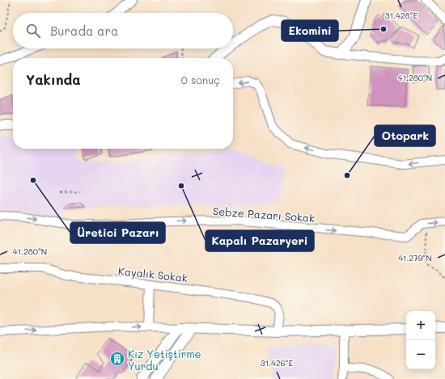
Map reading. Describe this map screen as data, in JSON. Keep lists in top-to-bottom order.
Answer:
{
  "streets": {
    "street": ["Sebze Pazarı Sokak", "Kayalık Sokak"]
  },
  "one_way": ["Sebze Pazarı Sokak"],
  "places": {
    "other": [
      "Ekomini",
      "Otopark",
      "Üretici Pazarı",
      "Kapalı Pazaryeri"
    ],
    "building": ["Kız Yetiştirme Yurdu"]
  },
  "page": {
    "search": "Burada ara",
    "heading": ["Yakında", "0 sonuç"],
    "map_buttons": ["+", "−"]
  },
  "coordinates": [
    "31.428°E",
    "41.280°N",
    "41.279°N",
    "31.426°E"
  ]
}
